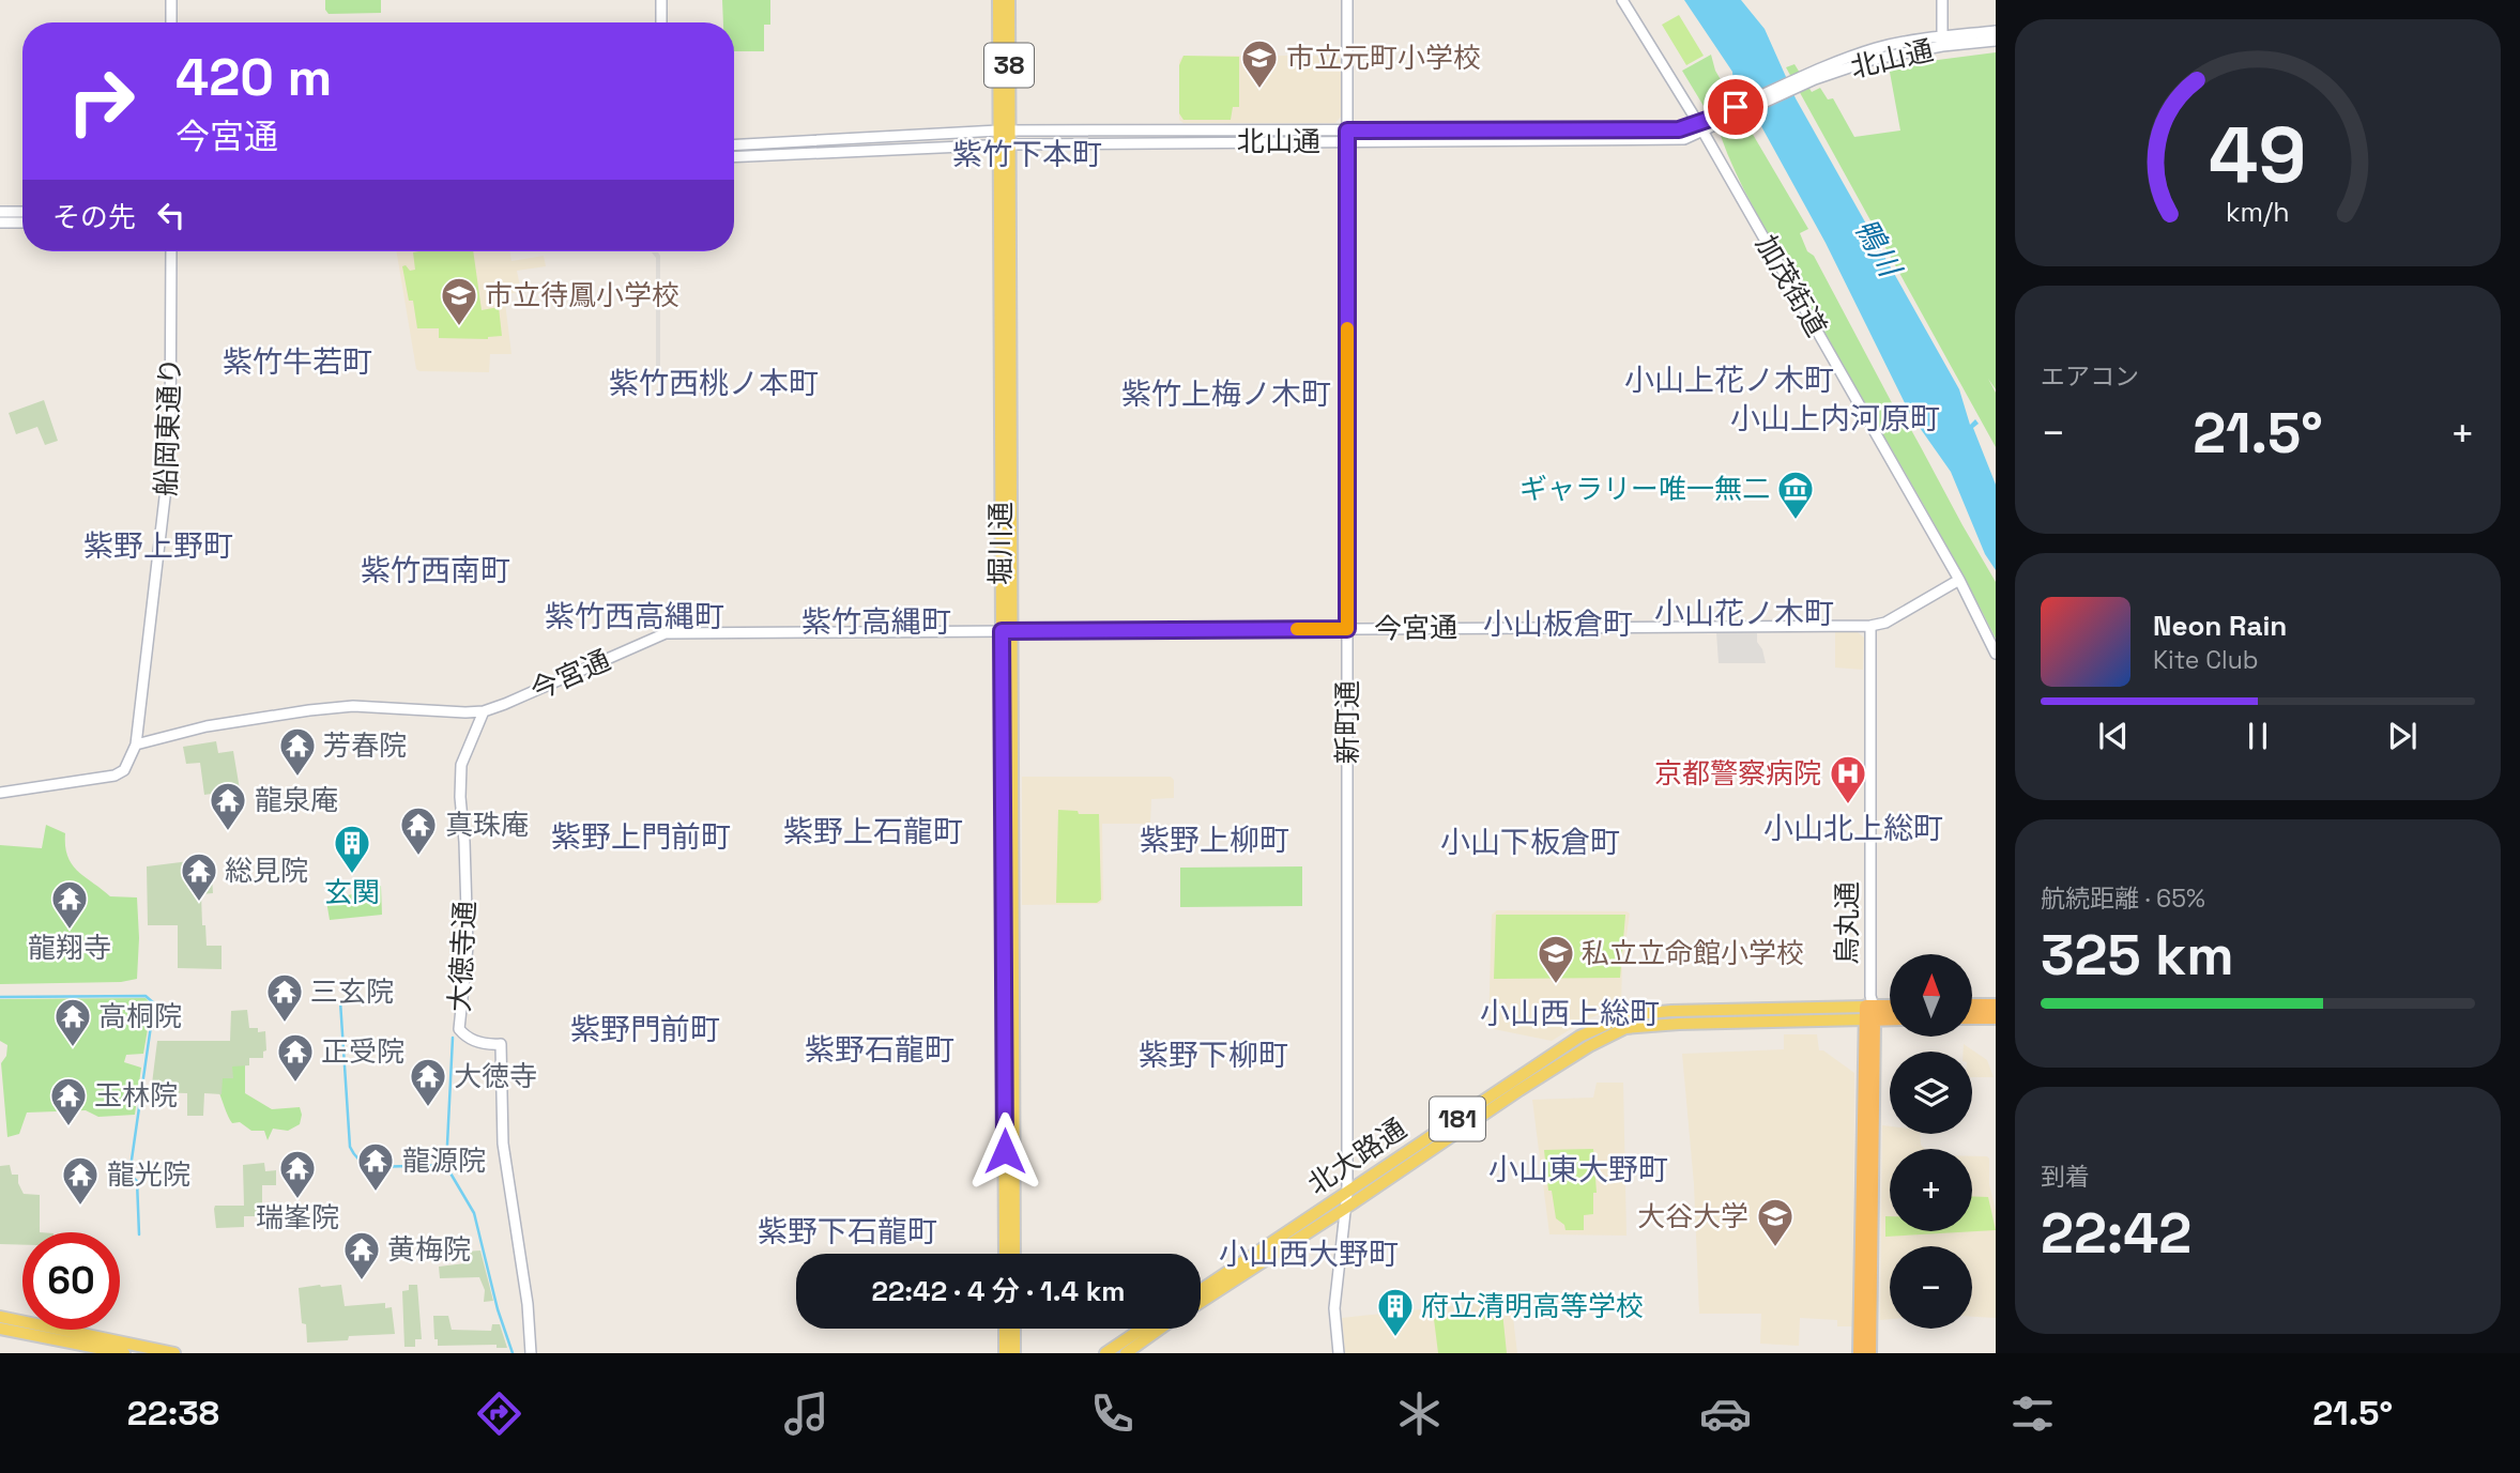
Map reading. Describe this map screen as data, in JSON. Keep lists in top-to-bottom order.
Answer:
{
  "streets": {
    "highway": ["烏丸通", "北大路通"],
    "main road": ["38", "堀川通", "181"],
    "street": [
      "北山通",
      "加茂街道",
      "船岡東通り",
      "今宮通",
      "新町通",
      "大徳寺通"
    ]
  },
  "crossings": [
    ["北山通", "加茂街道"],
    ["北山通", "堀川通"],
    ["北山通", "新町通"],
    ["加茂街道", "今宮通"],
    ["船岡東通り", "今宮通"],
    ["堀川通", "今宮通"],
    ["今宮通", "新町通"],
    ["今宮通", "烏丸通"],
    ["今宮通", "大徳寺通"],
    ["新町通", "北大路通"],
    ["烏丸通", "北大路通"]
  ],
  "districts": [
    "紫竹下本町",
    "紫竹牛若町",
    "小山上花ノ木町",
    "紫竹西桃ノ本町",
    "紫竹上梅ノ木町",
    "小山上内河原町",
    "紫野上野町",
    "紫竹西南町",
    "小山花ノ木町",
    "紫竹西高縄町",
    "紫竹高縄町",
    "小山板倉町",
    "小山北上総町",
    "紫野上石龍町",
    "紫野上門前町",
    "紫野上柳町",
    "小山下板倉町",
    "小山西上総町",
    "紫野門前町",
    "紫野石龍町",
    "紫野下柳町",
    "小山東大野町",
    "紫野下石龍町",
    "小山西大野町"
  ],
  "water": ["鴨川"],
  "places": {
    "school or university": [
      "市立元町小学校",
      "市立待鳳小学校",
      "私立立命館小学校",
      "大谷大学"
    ],
    "museum": ["ギャラリー唯一無二"],
    "temple": [
      "芳春院",
      "龍泉庵",
      "真珠庵",
      "総見院",
      "龍翔寺",
      "三玄院",
      "高桐院",
      "正受院",
      "大徳寺",
      "玉林院",
      "龍源院",
      "瑞峯院",
      "龍光院",
      "黄梅院"
    ],
    "hospital": ["京都警察病院"],
    "building": ["玄関", "府立清明高等学校"]
  },
  "north": "top",
  "page": {
    "turn": ["420 m", "今宮通"],
    "then": "その先",
    "tile": [
      "エアコン",
      ["航続距離 · 65%", "325 km"],
      ["到着", "22:42"]
    ],
    "heat": ["−", "21.5°", "+"],
    "song": ["Neon Rain", "Kite Club"],
    "map_buttons": ["+", "−"],
    "limit": "60",
    "trip": "22:42 · 4 分 · 1.4 km",
    "tabs": ["22:38", "21.5°"],
    "gauge": ["49", "km/h"]
  }
}
